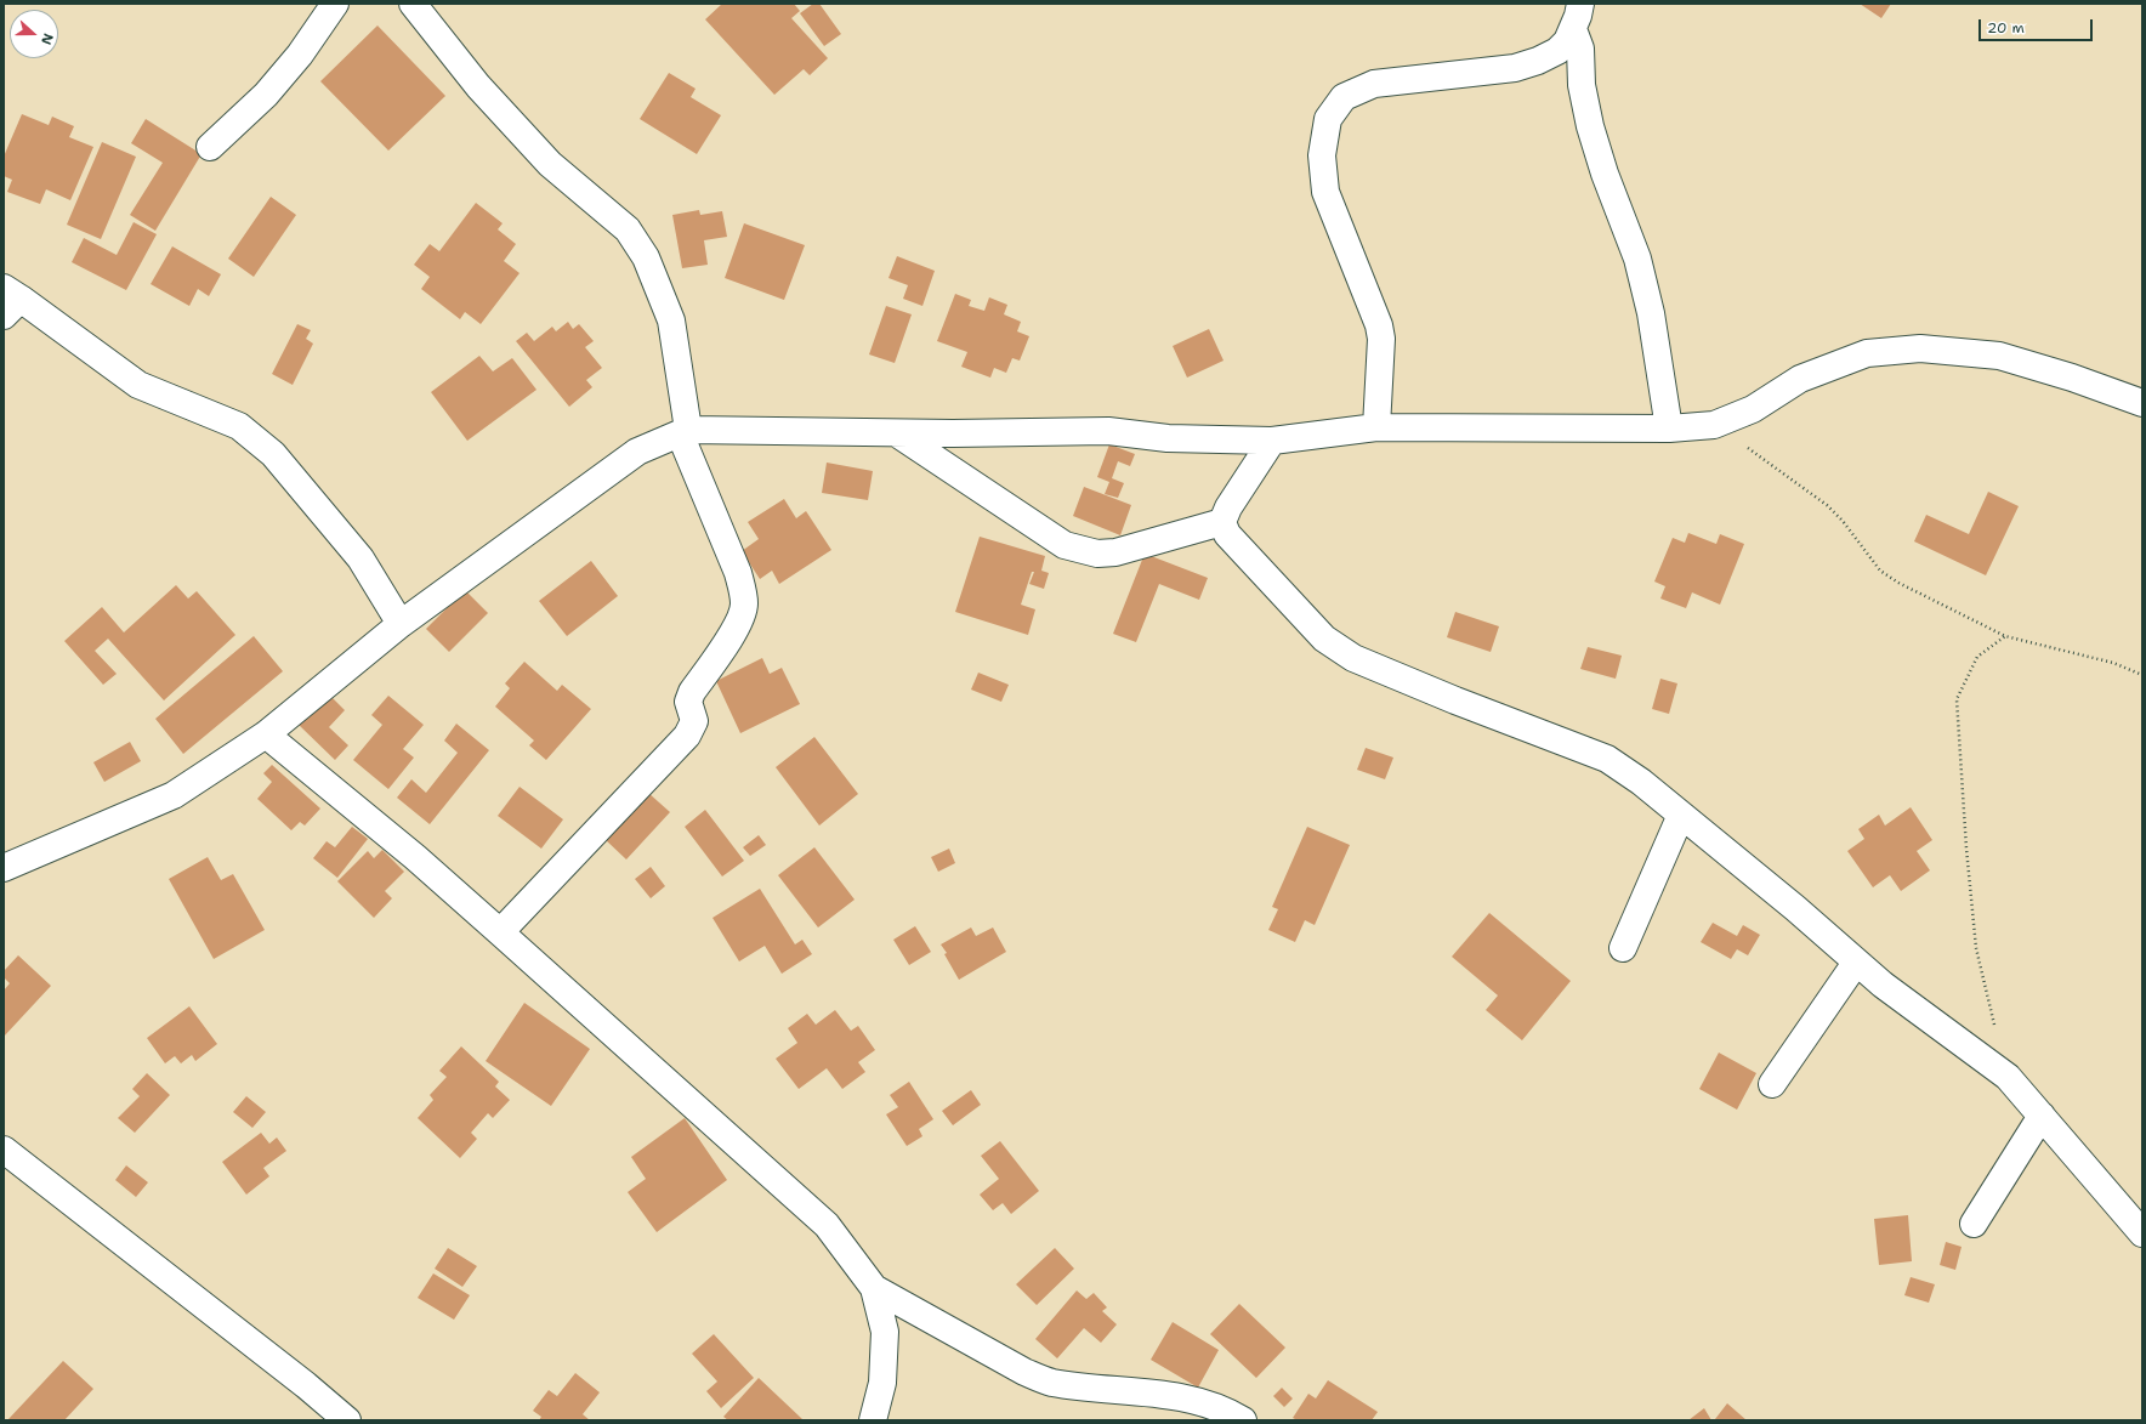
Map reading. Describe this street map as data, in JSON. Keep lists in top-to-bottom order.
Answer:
{
  "scale_bar": "20 m",
  "north": "right"
}
